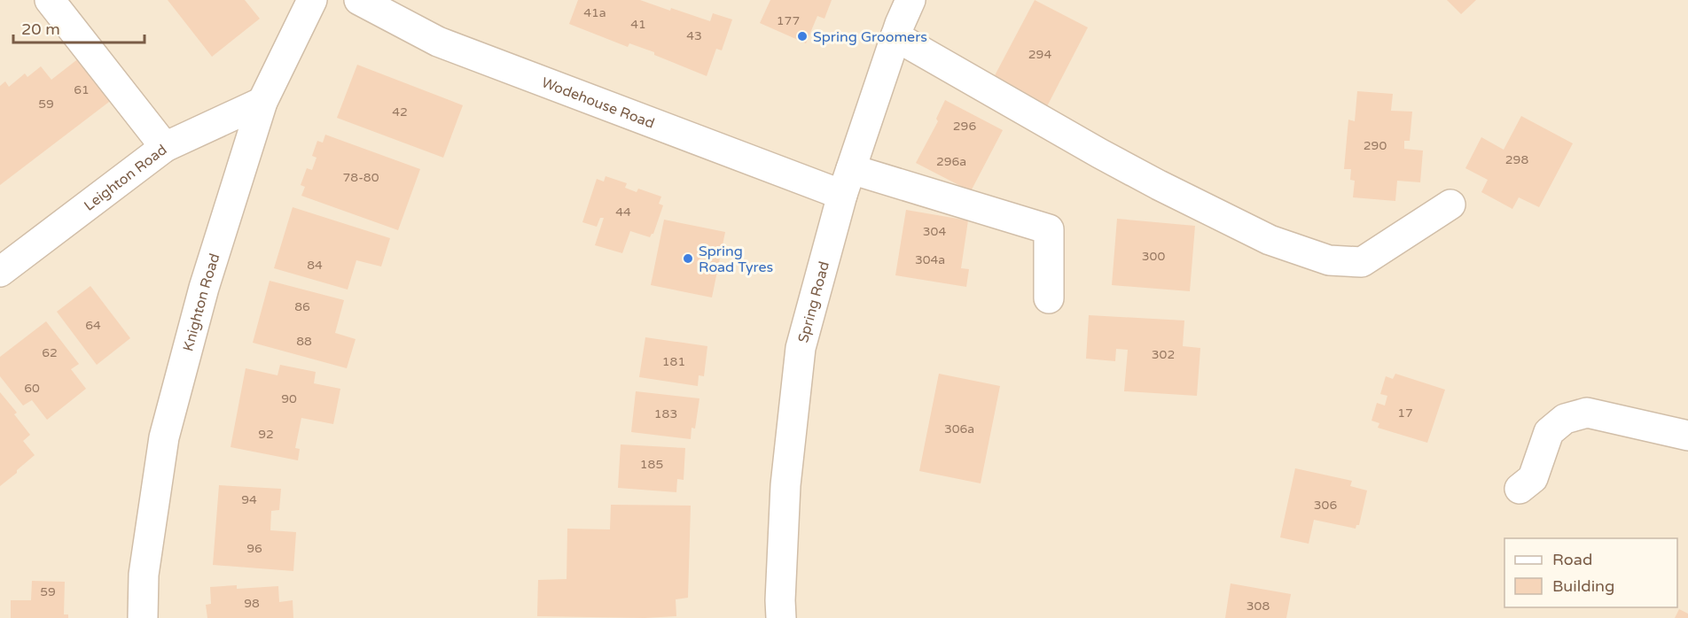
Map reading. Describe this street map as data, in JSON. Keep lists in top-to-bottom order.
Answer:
{
  "streets": {
    "street": [
      "Wodehouse Road",
      "Leighton Road",
      "Knighton Road",
      "Spring Road"
    ]
  },
  "crossings": [
    ["Wodehouse Road", "Spring Road"],
    ["Leighton Road", "Knighton Road"]
  ],
  "places": ["Spring Groomers", "Spring Road Tyres"],
  "house_numbers": [
    "41a",
    "177",
    "41",
    "43",
    "294",
    "61",
    "59",
    "42",
    "296",
    "290",
    "298",
    "296a",
    "78-80",
    "44",
    "304",
    "300",
    "304a",
    "84",
    "86",
    "64",
    "88",
    "62",
    "302",
    "181",
    "60",
    "90",
    "17",
    "183",
    "306a",
    "92",
    "185",
    "94",
    "306",
    "96",
    "59",
    "98",
    "308"
  ],
  "legend": ["Road", "Building"],
  "scale_bar": "20 m"
}
